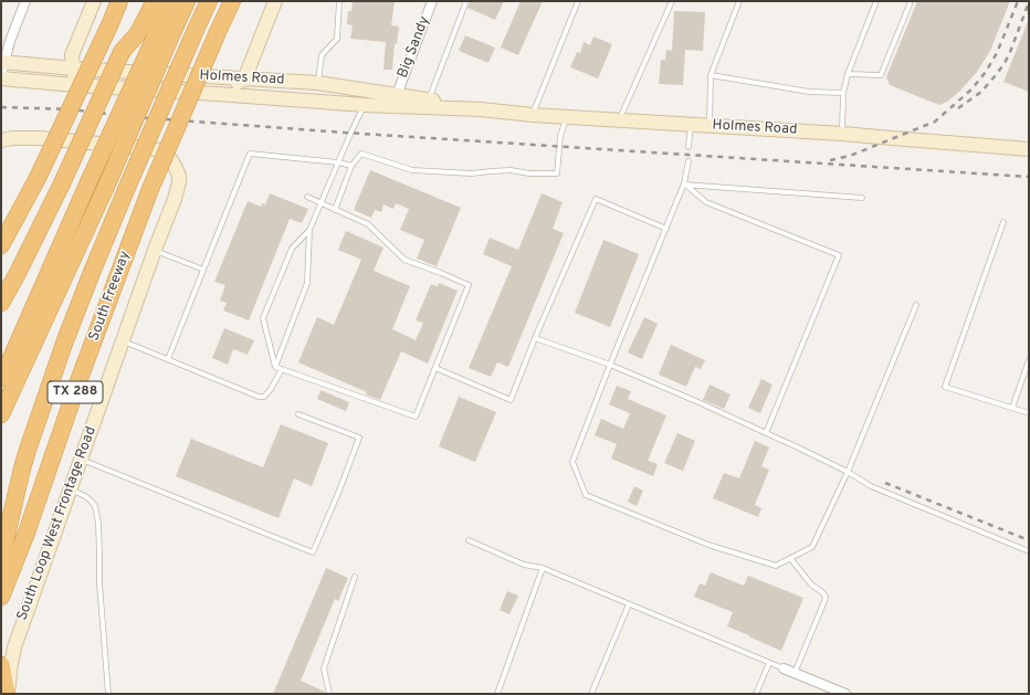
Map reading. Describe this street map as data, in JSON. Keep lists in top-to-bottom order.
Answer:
{
  "streets": {
    "highway": ["South Freeway", "TX 288"],
    "main road": ["Holmes Road", "South Loop West Frontage Road"],
    "street": ["Big Sandy"]
  },
  "crossings": [
    ["Big Sandy", "Holmes Road"]
  ]
}
